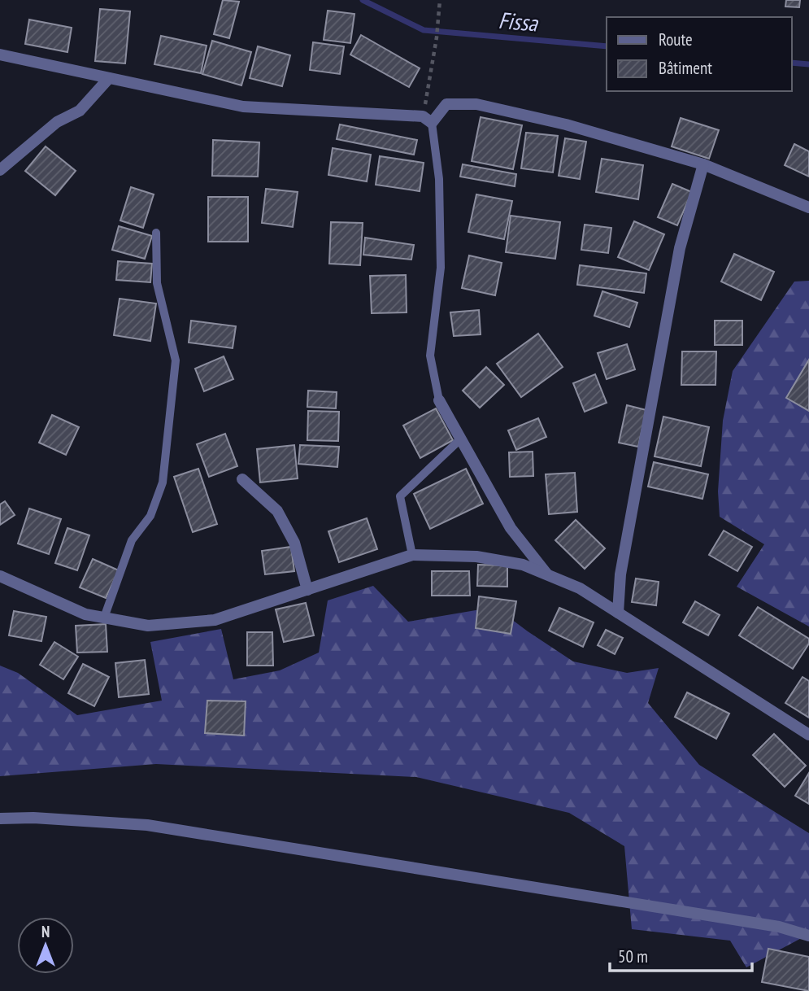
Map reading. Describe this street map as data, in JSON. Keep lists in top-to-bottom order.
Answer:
{
  "water": ["Fissa"],
  "legend": ["Route", "Bâtiment"],
  "scale_bar": "50 m",
  "north": "top"
}
